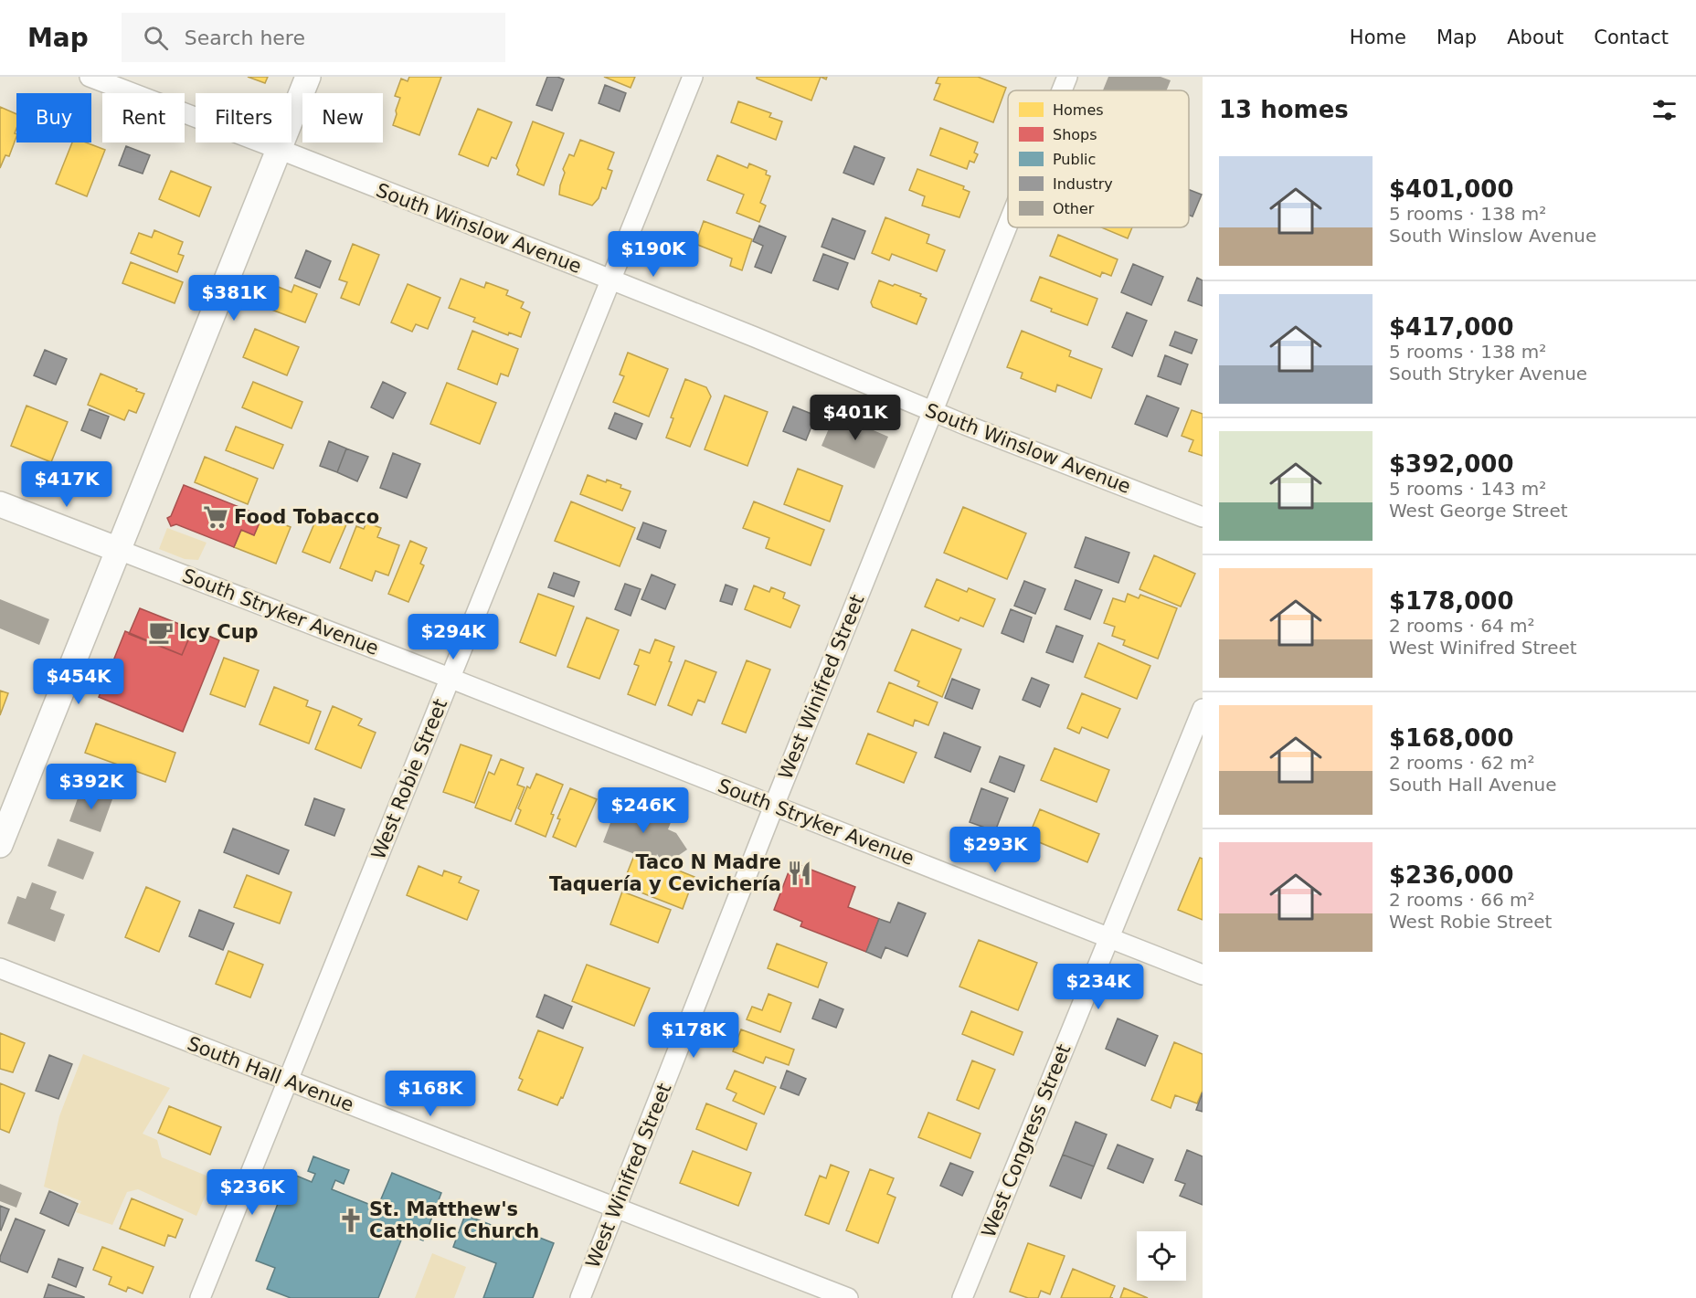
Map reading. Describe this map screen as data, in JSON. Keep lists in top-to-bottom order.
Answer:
{
  "streets": {
    "street": [
      "South Winslow Avenue",
      "South Stryker Avenue",
      "West Winifred Street",
      "West Robie Street",
      "South Hall Avenue",
      "West Congress Street"
    ]
  },
  "crossings": [
    ["South Winslow Avenue", "West Winifred Street"],
    ["South Winslow Avenue", "West Robie Street"],
    ["South Stryker Avenue", "West Winifred Street"],
    ["South Stryker Avenue", "West Robie Street"],
    ["South Stryker Avenue", "West Congress Street"],
    ["West Winifred Street", "South Hall Avenue"],
    ["West Robie Street", "South Hall Avenue"]
  ],
  "places": {
    "supermarket": ["Food Tobacco"],
    "cafe": ["Icy Cup"],
    "restaurant": ["Taco N Madre Taquería y Cevichería"],
    "church": ["St. Matthew's Catholic Church"]
  },
  "legend": [
    "Homes",
    "Shops",
    "Public",
    "Industry",
    "Other"
  ],
  "page": {
    "header": "Map",
    "search": "Search here",
    "nav": [
      "Home",
      "Map",
      "About",
      "Contact"
    ],
    "heading": "13 homes",
    "chip": [
      "Buy",
      "Rent",
      "Filters",
      "New"
    ],
    "list": [
      {
        "name": "$401,000",
        "note": "5 rooms · 138 m² · South Winslow Avenue"
      },
      {
        "name": "$417,000",
        "note": "5 rooms · 138 m² · South Stryker Avenue"
      },
      {
        "name": "$392,000",
        "note": "5 rooms · 143 m² · West George Street"
      },
      {
        "name": "$178,000",
        "note": "2 rooms · 64 m² · West Winifred Street"
      },
      {
        "name": "$168,000",
        "note": "2 rooms · 62 m² · South Hall Avenue"
      },
      {
        "name": "$236,000",
        "note": "2 rooms · 66 m² · West Robie Street"
      }
    ],
    "price": [
      "$190K",
      "$381K",
      "$401K",
      "$417K",
      "$294K",
      "$454K",
      "$392K",
      "$246K",
      "$293K",
      "$234K",
      "$178K",
      "$168K",
      "$236K"
    ]
  }
}
